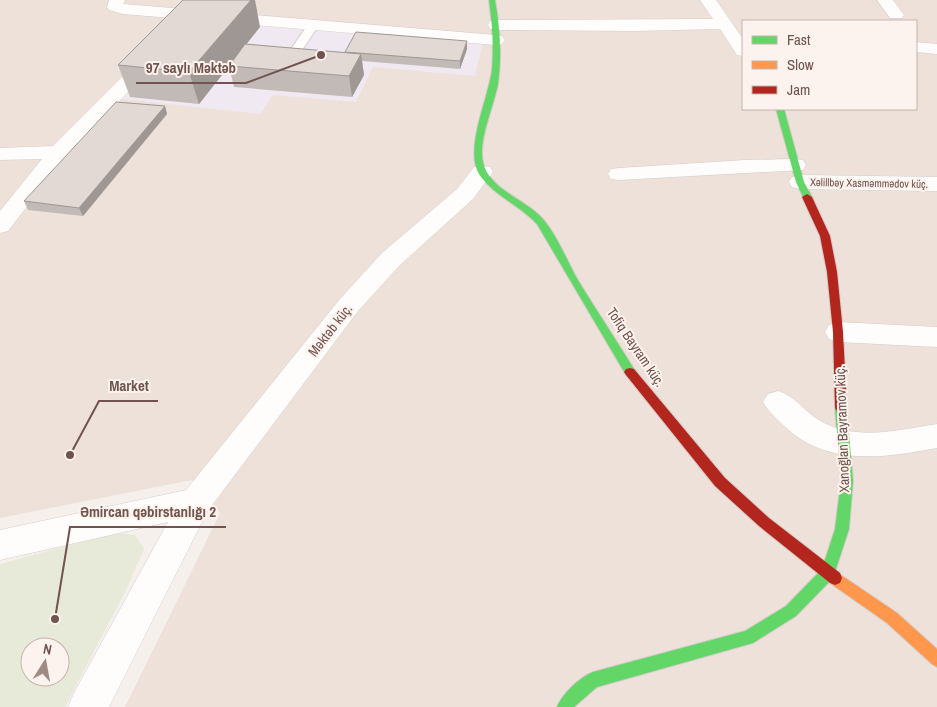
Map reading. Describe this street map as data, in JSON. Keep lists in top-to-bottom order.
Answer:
{
  "streets": {
    "street": [
      "Xəlillbəy Xasməmmədov küç.",
      "Məktəb küç.",
      "Tofiq Bayram küç.",
      "Xanoğlan Bayramov küç."
    ]
  },
  "crossings": [
    ["Xəlillbəy Xasməmmədov küç.", "Xanoğlan Bayramov küç."],
    ["Məktəb küç.", "Tofiq Bayram küç."],
    ["Tofiq Bayram küç.", "Xanoğlan Bayramov küç."]
  ],
  "places": ["97 saylı Məktəb", "Market", "Əmircan qəbirstanlığı 2"],
  "legend": ["Fast", "Slow", "Jam"],
  "north": "top"
}
